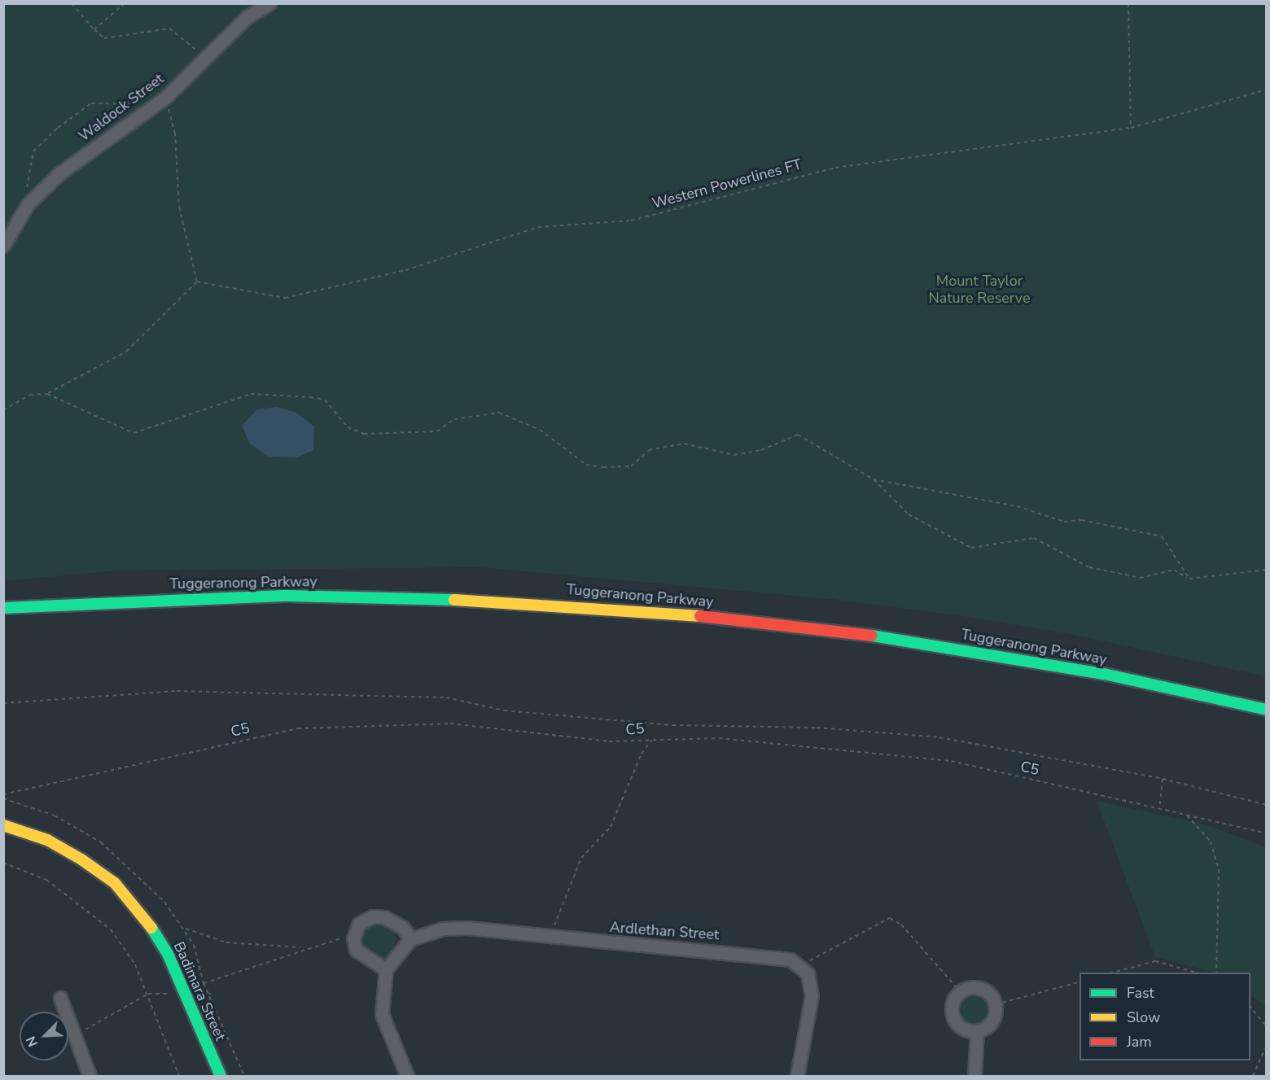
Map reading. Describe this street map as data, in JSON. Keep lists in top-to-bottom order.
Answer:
{
  "streets": {
    "main road": ["Tuggeranong Parkway", "Badimara Street"],
    "street": ["Waldock Street", "Ardlethan Street"],
    "path": ["Western Powerlines FT", "C5"]
  },
  "parks": ["Mount Taylor Nature Reserve"],
  "legend": ["Fast", "Slow", "Jam"],
  "north": "bottom left"
}
